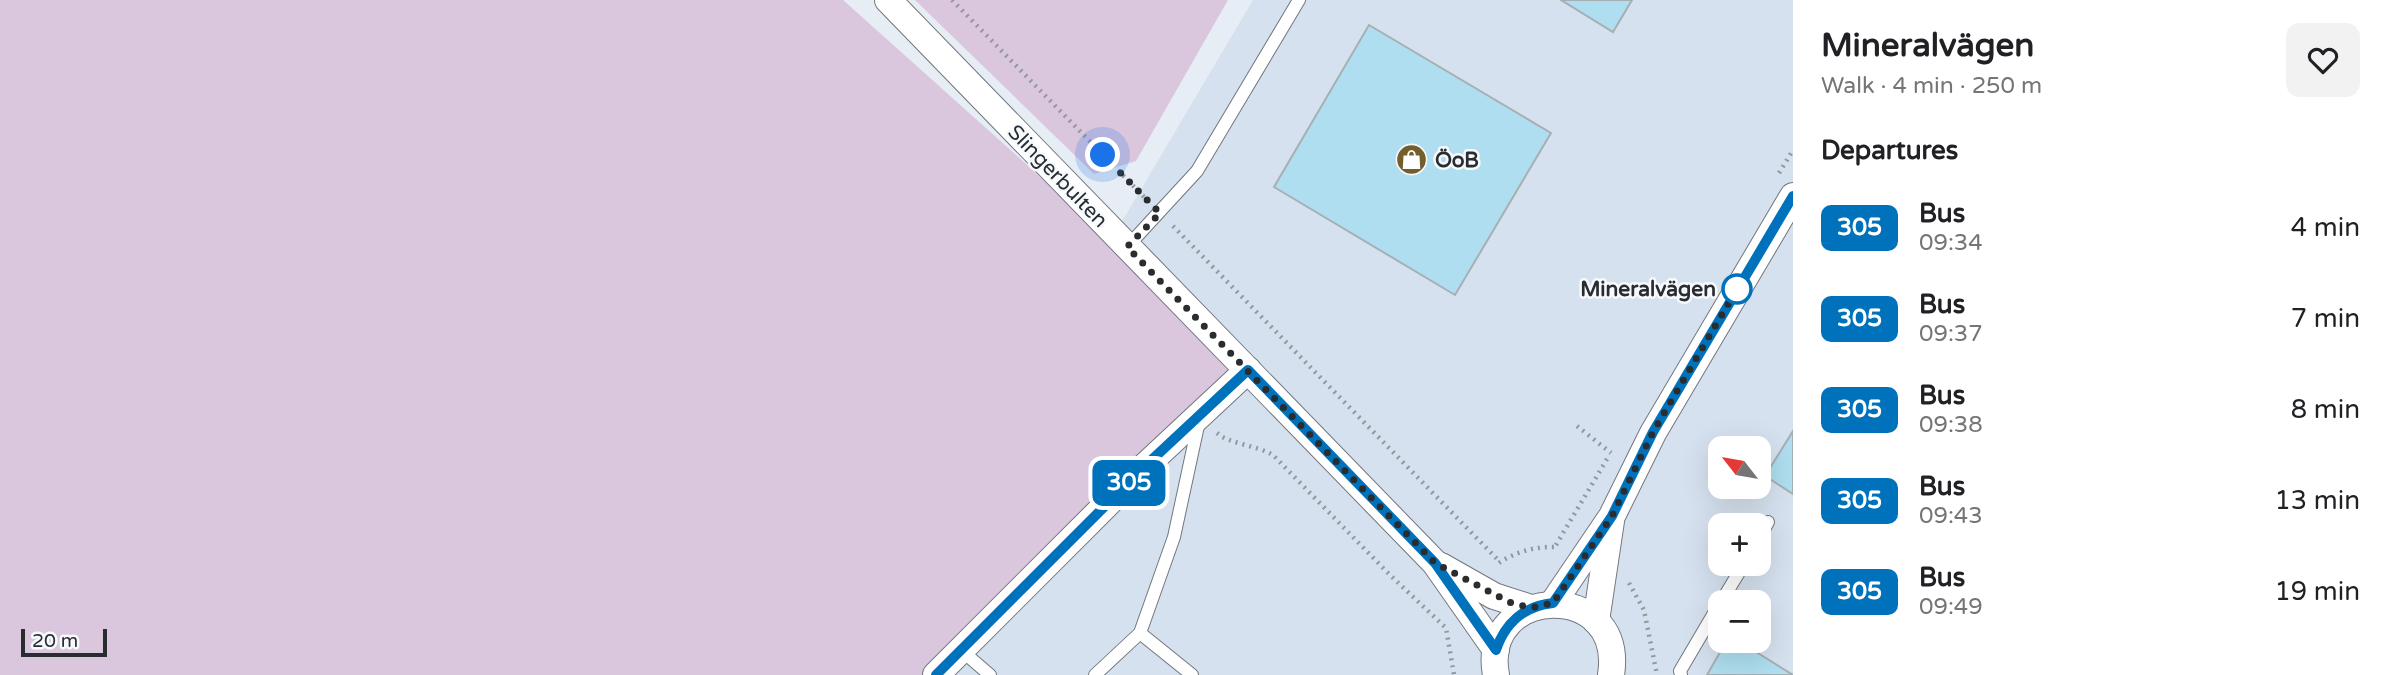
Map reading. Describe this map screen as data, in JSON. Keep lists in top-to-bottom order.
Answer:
{
  "streets": {
    "street": ["Slingerbulten"]
  },
  "places": {
    "shop": ["ÖoB"],
    "other": ["Mineralvägen"]
  },
  "lines": ["bus line 305"],
  "scale_bar": "20 m",
  "north": "top left",
  "page": {
    "on_map": "305",
    "heading": [
      ["Mineralvägen", "Walk · 4 min · 250 m"],
      "Departures"
    ],
    "list": [
      {
        "mark": "305",
        "name": "Bus",
        "note": "09:34",
        "value": "4 min"
      },
      {
        "mark": "305",
        "name": "Bus",
        "note": "09:37",
        "value": "7 min"
      },
      {
        "mark": "305",
        "name": "Bus",
        "note": "09:38",
        "value": "8 min"
      },
      {
        "mark": "305",
        "name": "Bus",
        "note": "09:43",
        "value": "13 min"
      },
      {
        "mark": "305",
        "name": "Bus",
        "note": "09:49",
        "value": "19 min"
      }
    ],
    "map_buttons": ["+", "−"],
    "scale": "20 m"
  }
}
